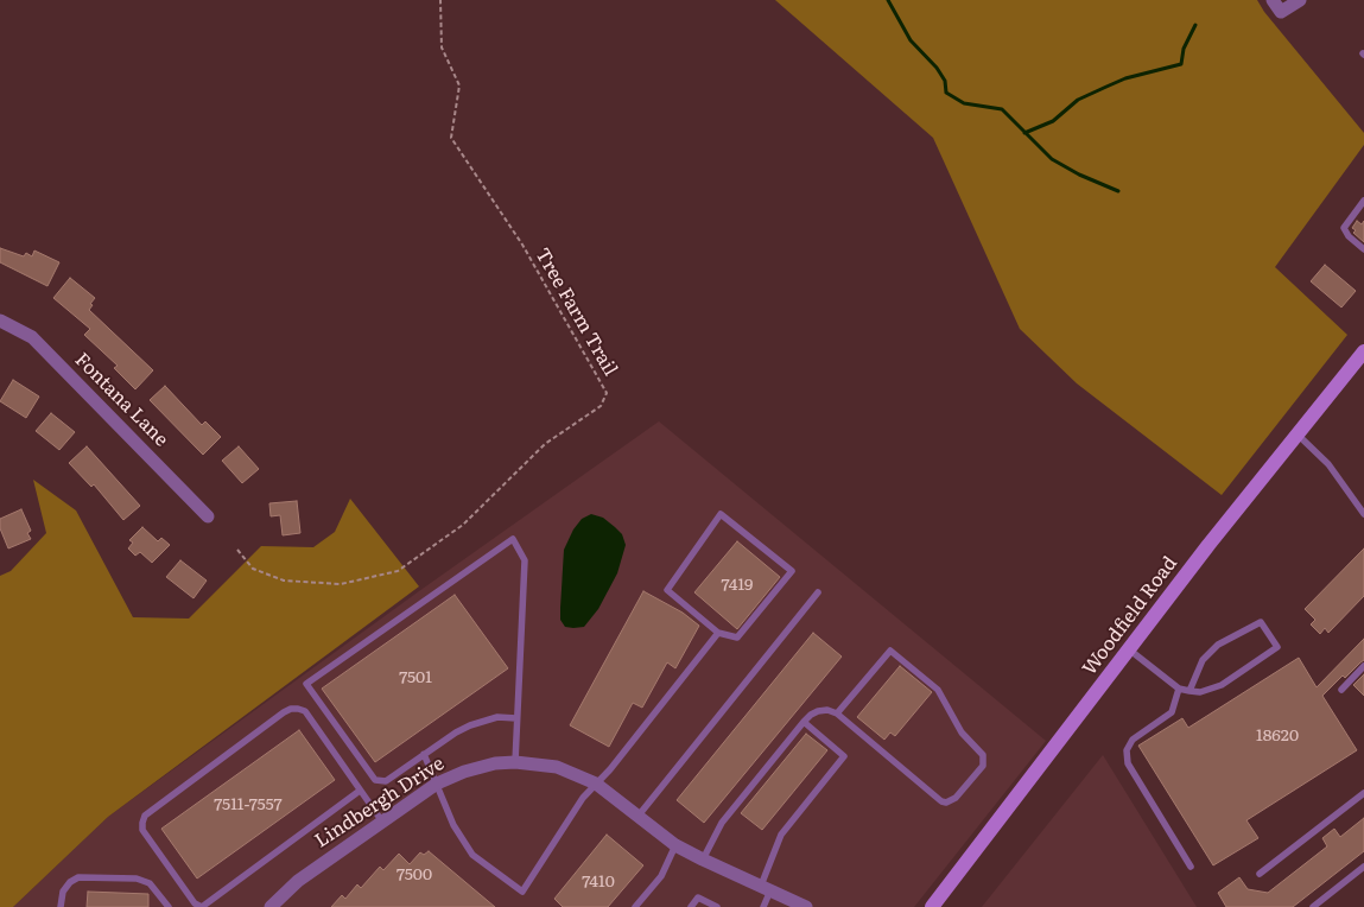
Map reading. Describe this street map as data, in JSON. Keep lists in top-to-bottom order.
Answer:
{
  "streets": {
    "main road": ["Woodfield Road"],
    "street": ["Fontana Lane", "Lindbergh Drive"],
    "path": ["Tree Farm Trail"]
  },
  "house_numbers": [
    "7419",
    "7501",
    "18620",
    "7511-7557",
    "7500",
    "7410"
  ]
}
